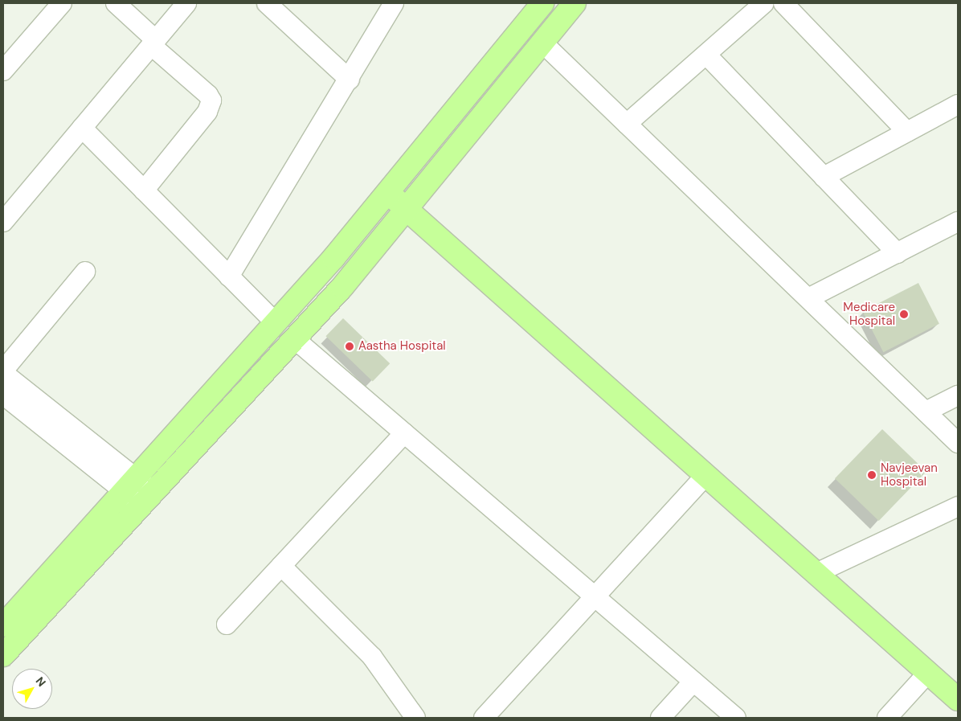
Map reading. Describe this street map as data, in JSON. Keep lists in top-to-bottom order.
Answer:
{
  "places": ["Medicare Hospital", "Aastha Hospital", "Navjeevan Hospital"],
  "north": "top right"
}
